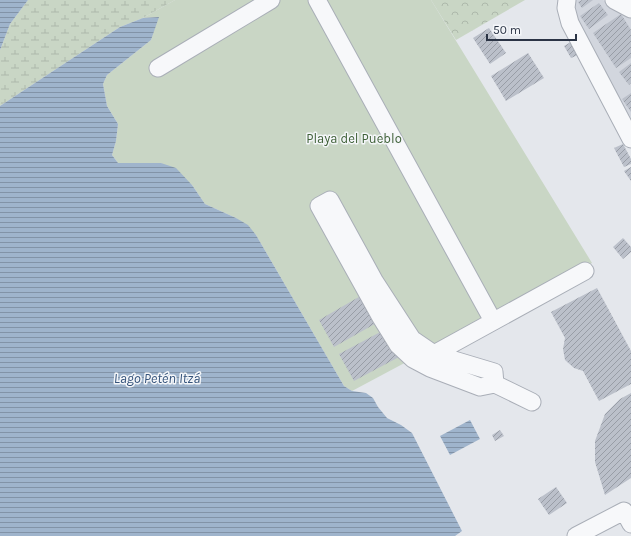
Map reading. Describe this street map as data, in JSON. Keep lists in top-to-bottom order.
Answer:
{
  "water": ["Lago Petén Itzá"],
  "parks": ["Playa del Pueblo"],
  "scale_bar": "50 m"
}
